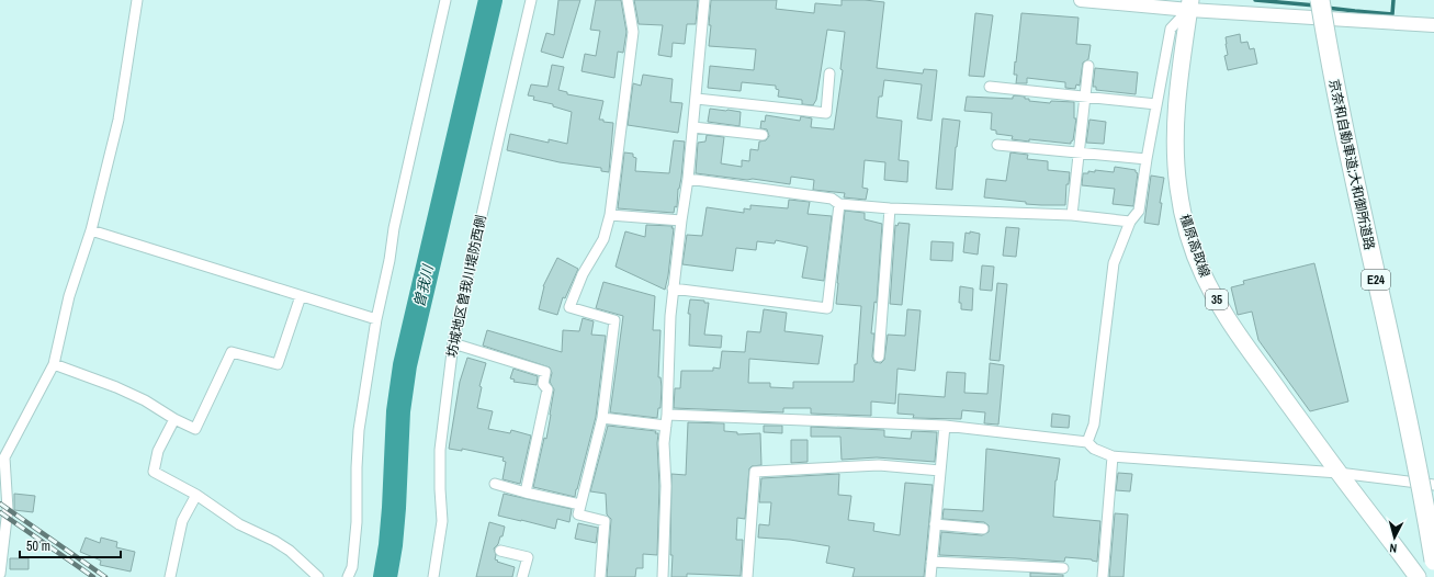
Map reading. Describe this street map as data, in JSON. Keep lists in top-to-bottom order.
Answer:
{
  "streets": {
    "highway": ["京奈和自動車道;大和御所道路", "E24"],
    "main road": ["橿原高取線", "35"],
    "street": ["坊城地区曽我川堤防西側"]
  },
  "water": ["曽我川"],
  "scale_bar": "50 m",
  "north": "bottom"
}
